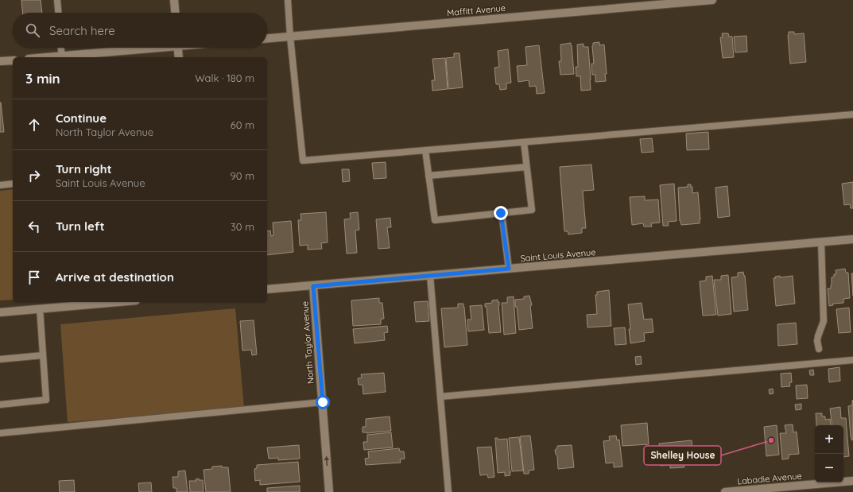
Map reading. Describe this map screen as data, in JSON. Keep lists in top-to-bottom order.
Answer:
{
  "streets": {
    "street": [
      "Maffitt Avenue",
      "Saint Louis Avenue",
      "North Taylor Avenue",
      "Labadie Avenue"
    ]
  },
  "crossings": [
    ["Saint Louis Avenue", "North Taylor Avenue"]
  ],
  "one_way": ["North Taylor Avenue"],
  "places": ["Shelley House"],
  "page": {
    "search": "Search here",
    "heading": ["3 min", "Walk · 180 m"],
    "list": [
      ["Continue", "North Taylor Avenue", "60 m"],
      ["Turn right", "Saint Louis Avenue", "90 m"],
      ["Turn left", "30 m"],
      "Arrive at destination"
    ],
    "map_buttons": ["+", "−"]
  }
}
